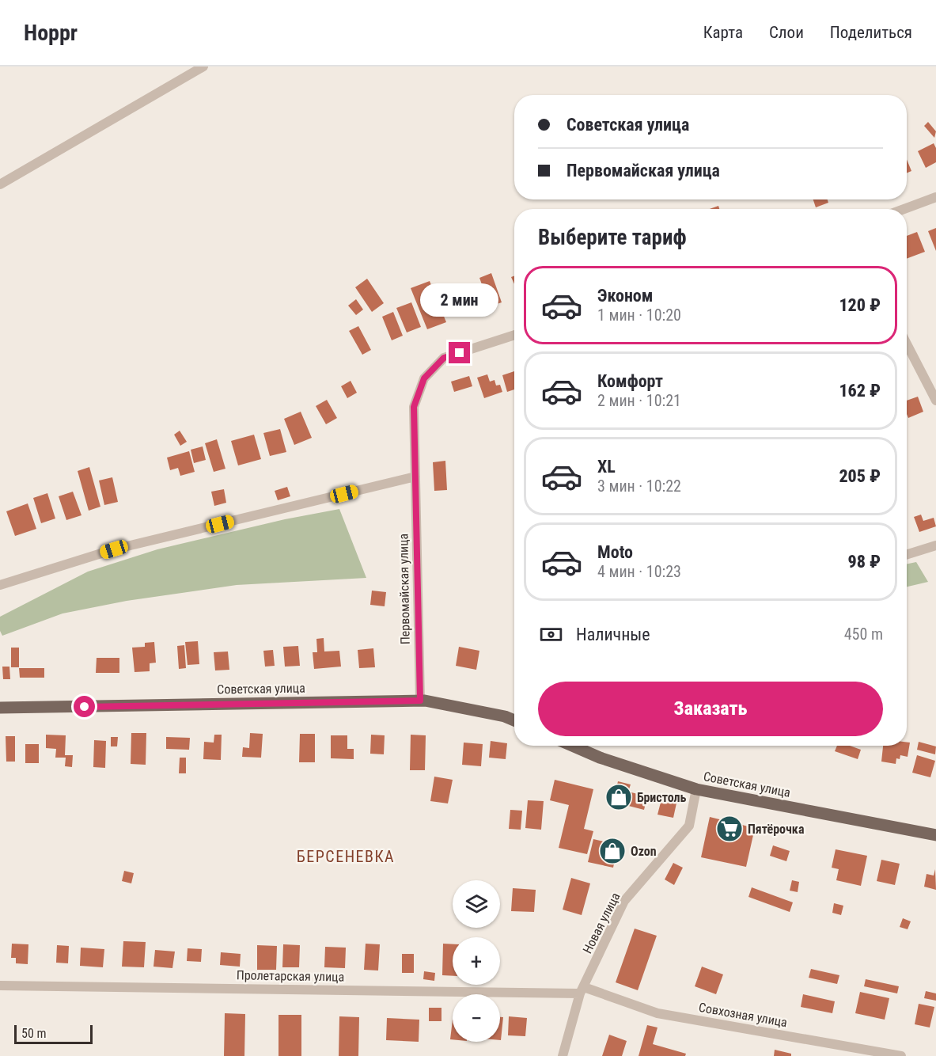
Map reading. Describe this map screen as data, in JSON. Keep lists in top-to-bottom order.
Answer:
{
  "streets": {
    "main road": ["Советская улица"],
    "street": [
      "Первомайская улица",
      "Новая улица",
      "Пролетарская улица",
      "Совхозная улица"
    ]
  },
  "crossings": [
    ["Первомайская улица", "Советская улица"],
    ["Советская улица", "Новая улица"],
    ["Новая улица", "Пролетарская улица"],
    ["Новая улица", "Совхозная улица"],
    ["Пролетарская улица", "Совхозная улица"]
  ],
  "districts": ["БЕРСЕНЕВКА"],
  "places": {
    "shop": ["Бристоль", "Ozon"],
    "supermarket": ["Пятёрочка"]
  },
  "scale_bar": "50 m",
  "page": {
    "header": "Hoppr",
    "nav": ["Карта", "Слои", "Поделиться"],
    "banner": ["Советская улица", "Первомайская улица"],
    "heading": "Выберите тариф",
    "list": [
      {
        "name": "Эконом",
        "note": "1 мин · 10:20",
        "value": "120 ₽"
      },
      {
        "name": "Комфорт",
        "note": "2 мин · 10:21",
        "value": "162 ₽"
      },
      {
        "name": "XL",
        "note": "3 мин · 10:22",
        "value": "205 ₽"
      },
      {
        "name": "Moto",
        "note": "4 мин · 10:23",
        "value": "98 ₽"
      }
    ],
    "bubble": "2 мин",
    "pay": ["Наличные", "450 m"],
    "buttons": "Заказать",
    "map_buttons": ["+", "−"],
    "scale": "50 m"
  }
}
